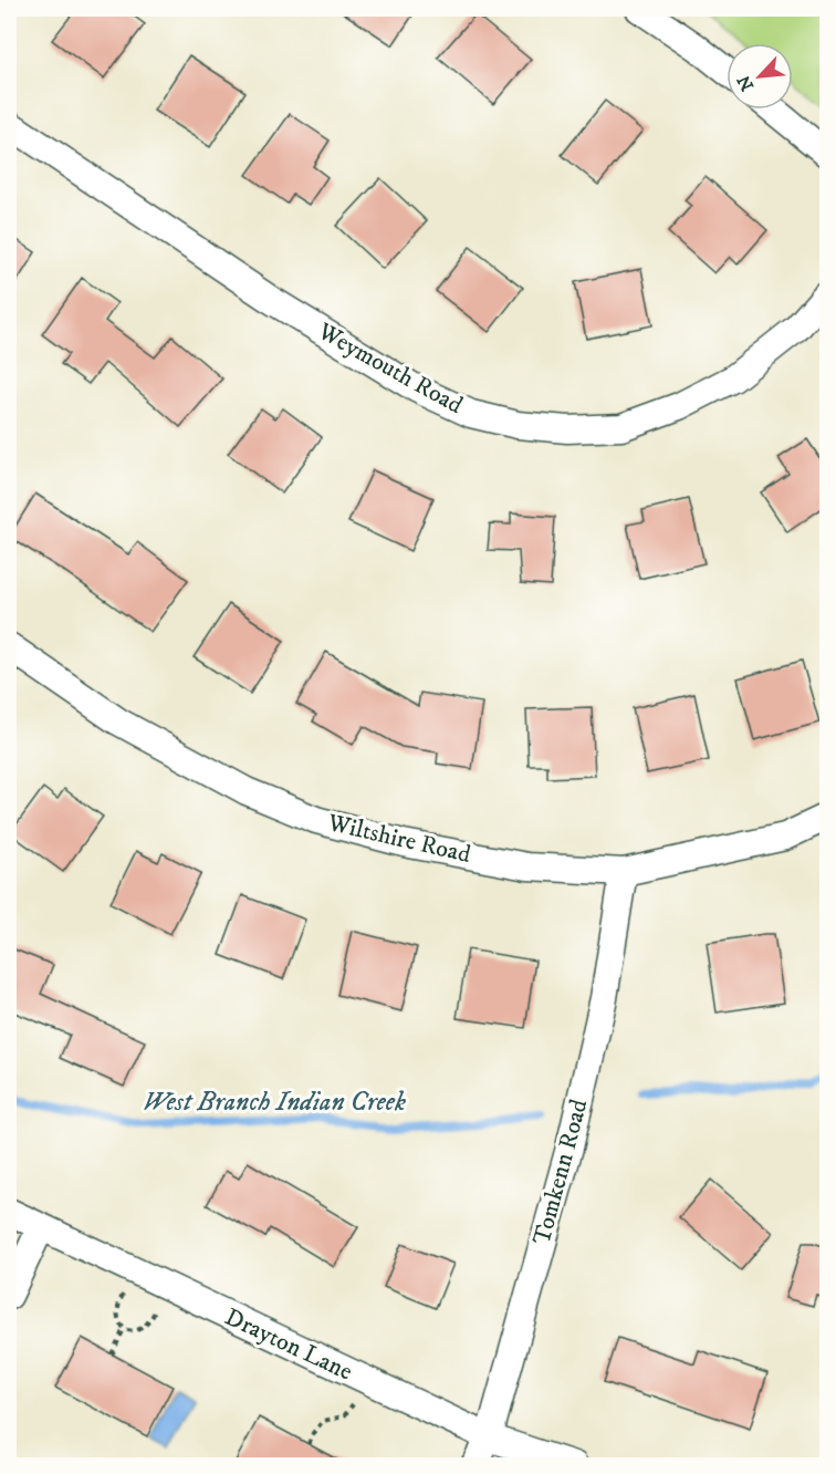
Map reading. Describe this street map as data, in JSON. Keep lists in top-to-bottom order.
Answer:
{
  "streets": {
    "street": [
      "Weymouth Road",
      "Wiltshire Road",
      "Tomkenn Road",
      "Drayton Lane"
    ]
  },
  "crossings": [
    ["Wiltshire Road", "Tomkenn Road"],
    ["Tomkenn Road", "Drayton Lane"]
  ],
  "water": ["West Branch Indian Creek"],
  "north": "bottom left"
}
